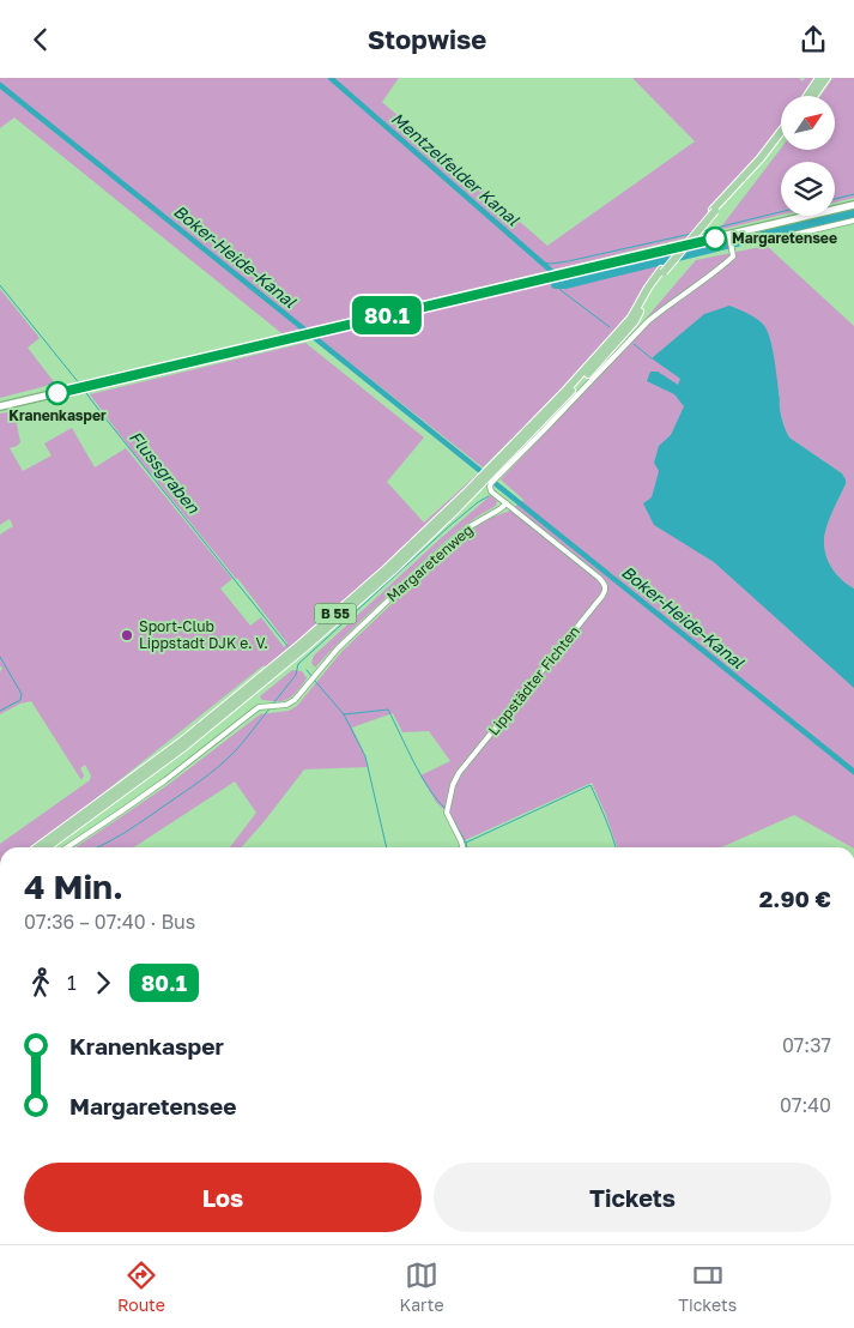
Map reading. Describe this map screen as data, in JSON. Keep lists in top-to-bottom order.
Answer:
{
  "streets": {
    "main road": ["B 55"],
    "street": ["Margaretenweg", "Lippstädter Fichten"]
  },
  "crossings": [
    ["Margaretenweg", "Lippstädter Fichten"]
  ],
  "water": ["Mentzelfelder Kanal", "Boker-Heide-Kanal", "Flussgraben"],
  "places": ["Margaretensee", "Kranenkasper", "Sport-Club Lippstadt DJK e. V."],
  "lines": ["bus line 80.1"],
  "north": "top right",
  "page": {
    "header": "Stopwise",
    "on_map": "80.1",
    "heading": ["4 Min.", "07:36 – 07:40 · Bus", "2.90 €"],
    "legs": ["1", "80.1"],
    "list": [
      {
        "name": "Kranenkasper",
        "value": "07:37"
      },
      {
        "name": "Margaretensee",
        "value": "07:40"
      }
    ],
    "buttons": ["Los", "Tickets"],
    "tabs": ["Route", "Karte", "Tickets"]
  }
}
